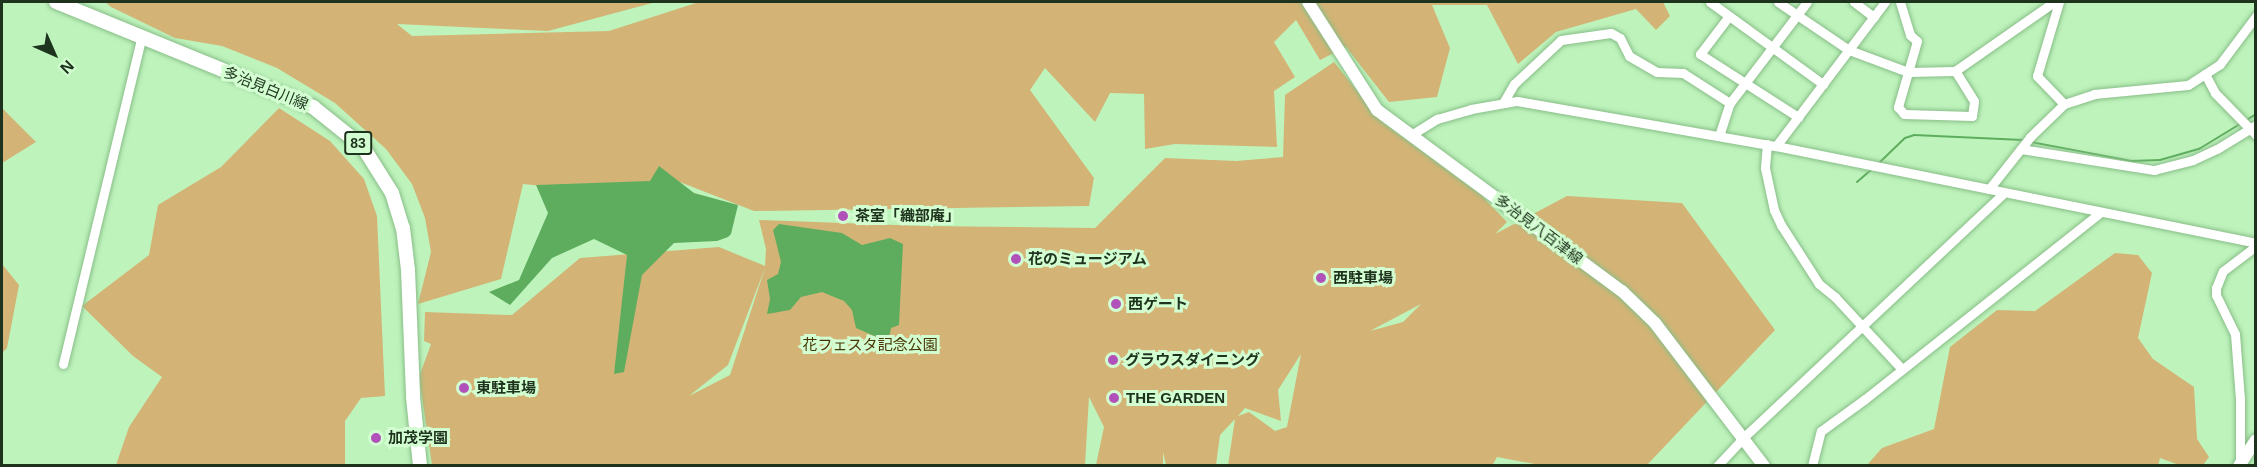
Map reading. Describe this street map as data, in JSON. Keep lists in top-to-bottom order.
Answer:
{
  "streets": {
    "main road": ["多治見白川線", "83", "多治見八百津線"]
  },
  "parks": ["花フェスタ記念公園"],
  "places": [
    "茶室「織部庵」",
    "花のミュージアム",
    "西駐車場",
    "西ゲート",
    "グラウスダイニング",
    "東駐車場",
    "THE GARDEN",
    "加茂学園"
  ],
  "north": "bottom right"
}
